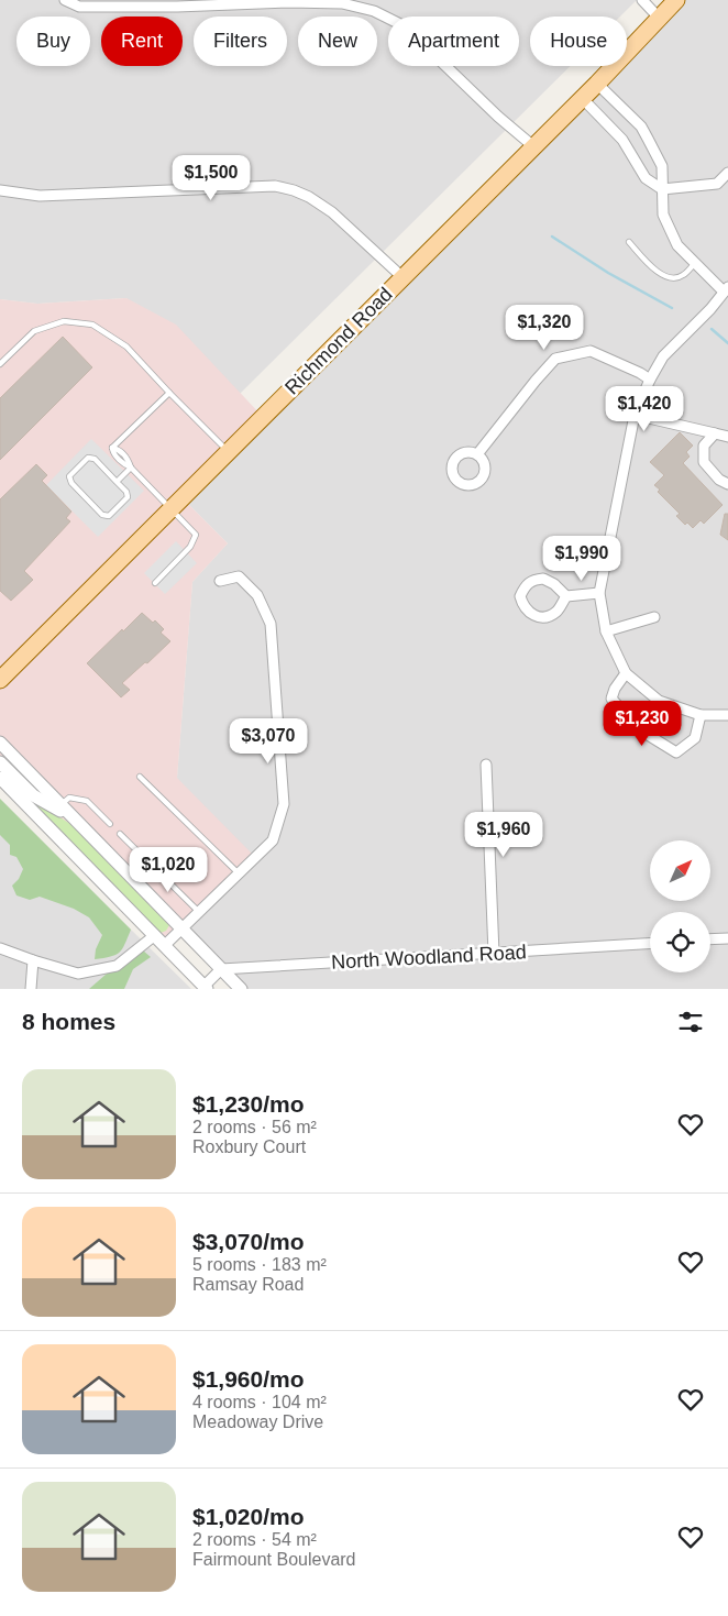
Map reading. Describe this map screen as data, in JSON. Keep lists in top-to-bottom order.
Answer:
{
  "streets": {
    "main road": ["Richmond Road"],
    "street": ["North Woodland Road"]
  },
  "north": "top right",
  "page": {
    "chip": [
      "Buy",
      "Rent",
      "Filters",
      "New",
      "Apartment",
      "House"
    ],
    "price": [
      "$1,500",
      "$1,320",
      "$1,420",
      "$1,990",
      "$1,230",
      "$3,070",
      "$1,960",
      "$1,020"
    ],
    "heading": "8 homes",
    "list": [
      {
        "name": "$1,230/mo",
        "note": "2 rooms · 56 m² · Roxbury Court"
      },
      {
        "name": "$3,070/mo",
        "note": "5 rooms · 183 m² · Ramsay Road"
      },
      {
        "name": "$1,960/mo",
        "note": "4 rooms · 104 m² · Meadoway Drive"
      },
      {
        "name": "$1,020/mo",
        "note": "2 rooms · 54 m² · Fairmount Boulevard"
      }
    ]
  }
}
